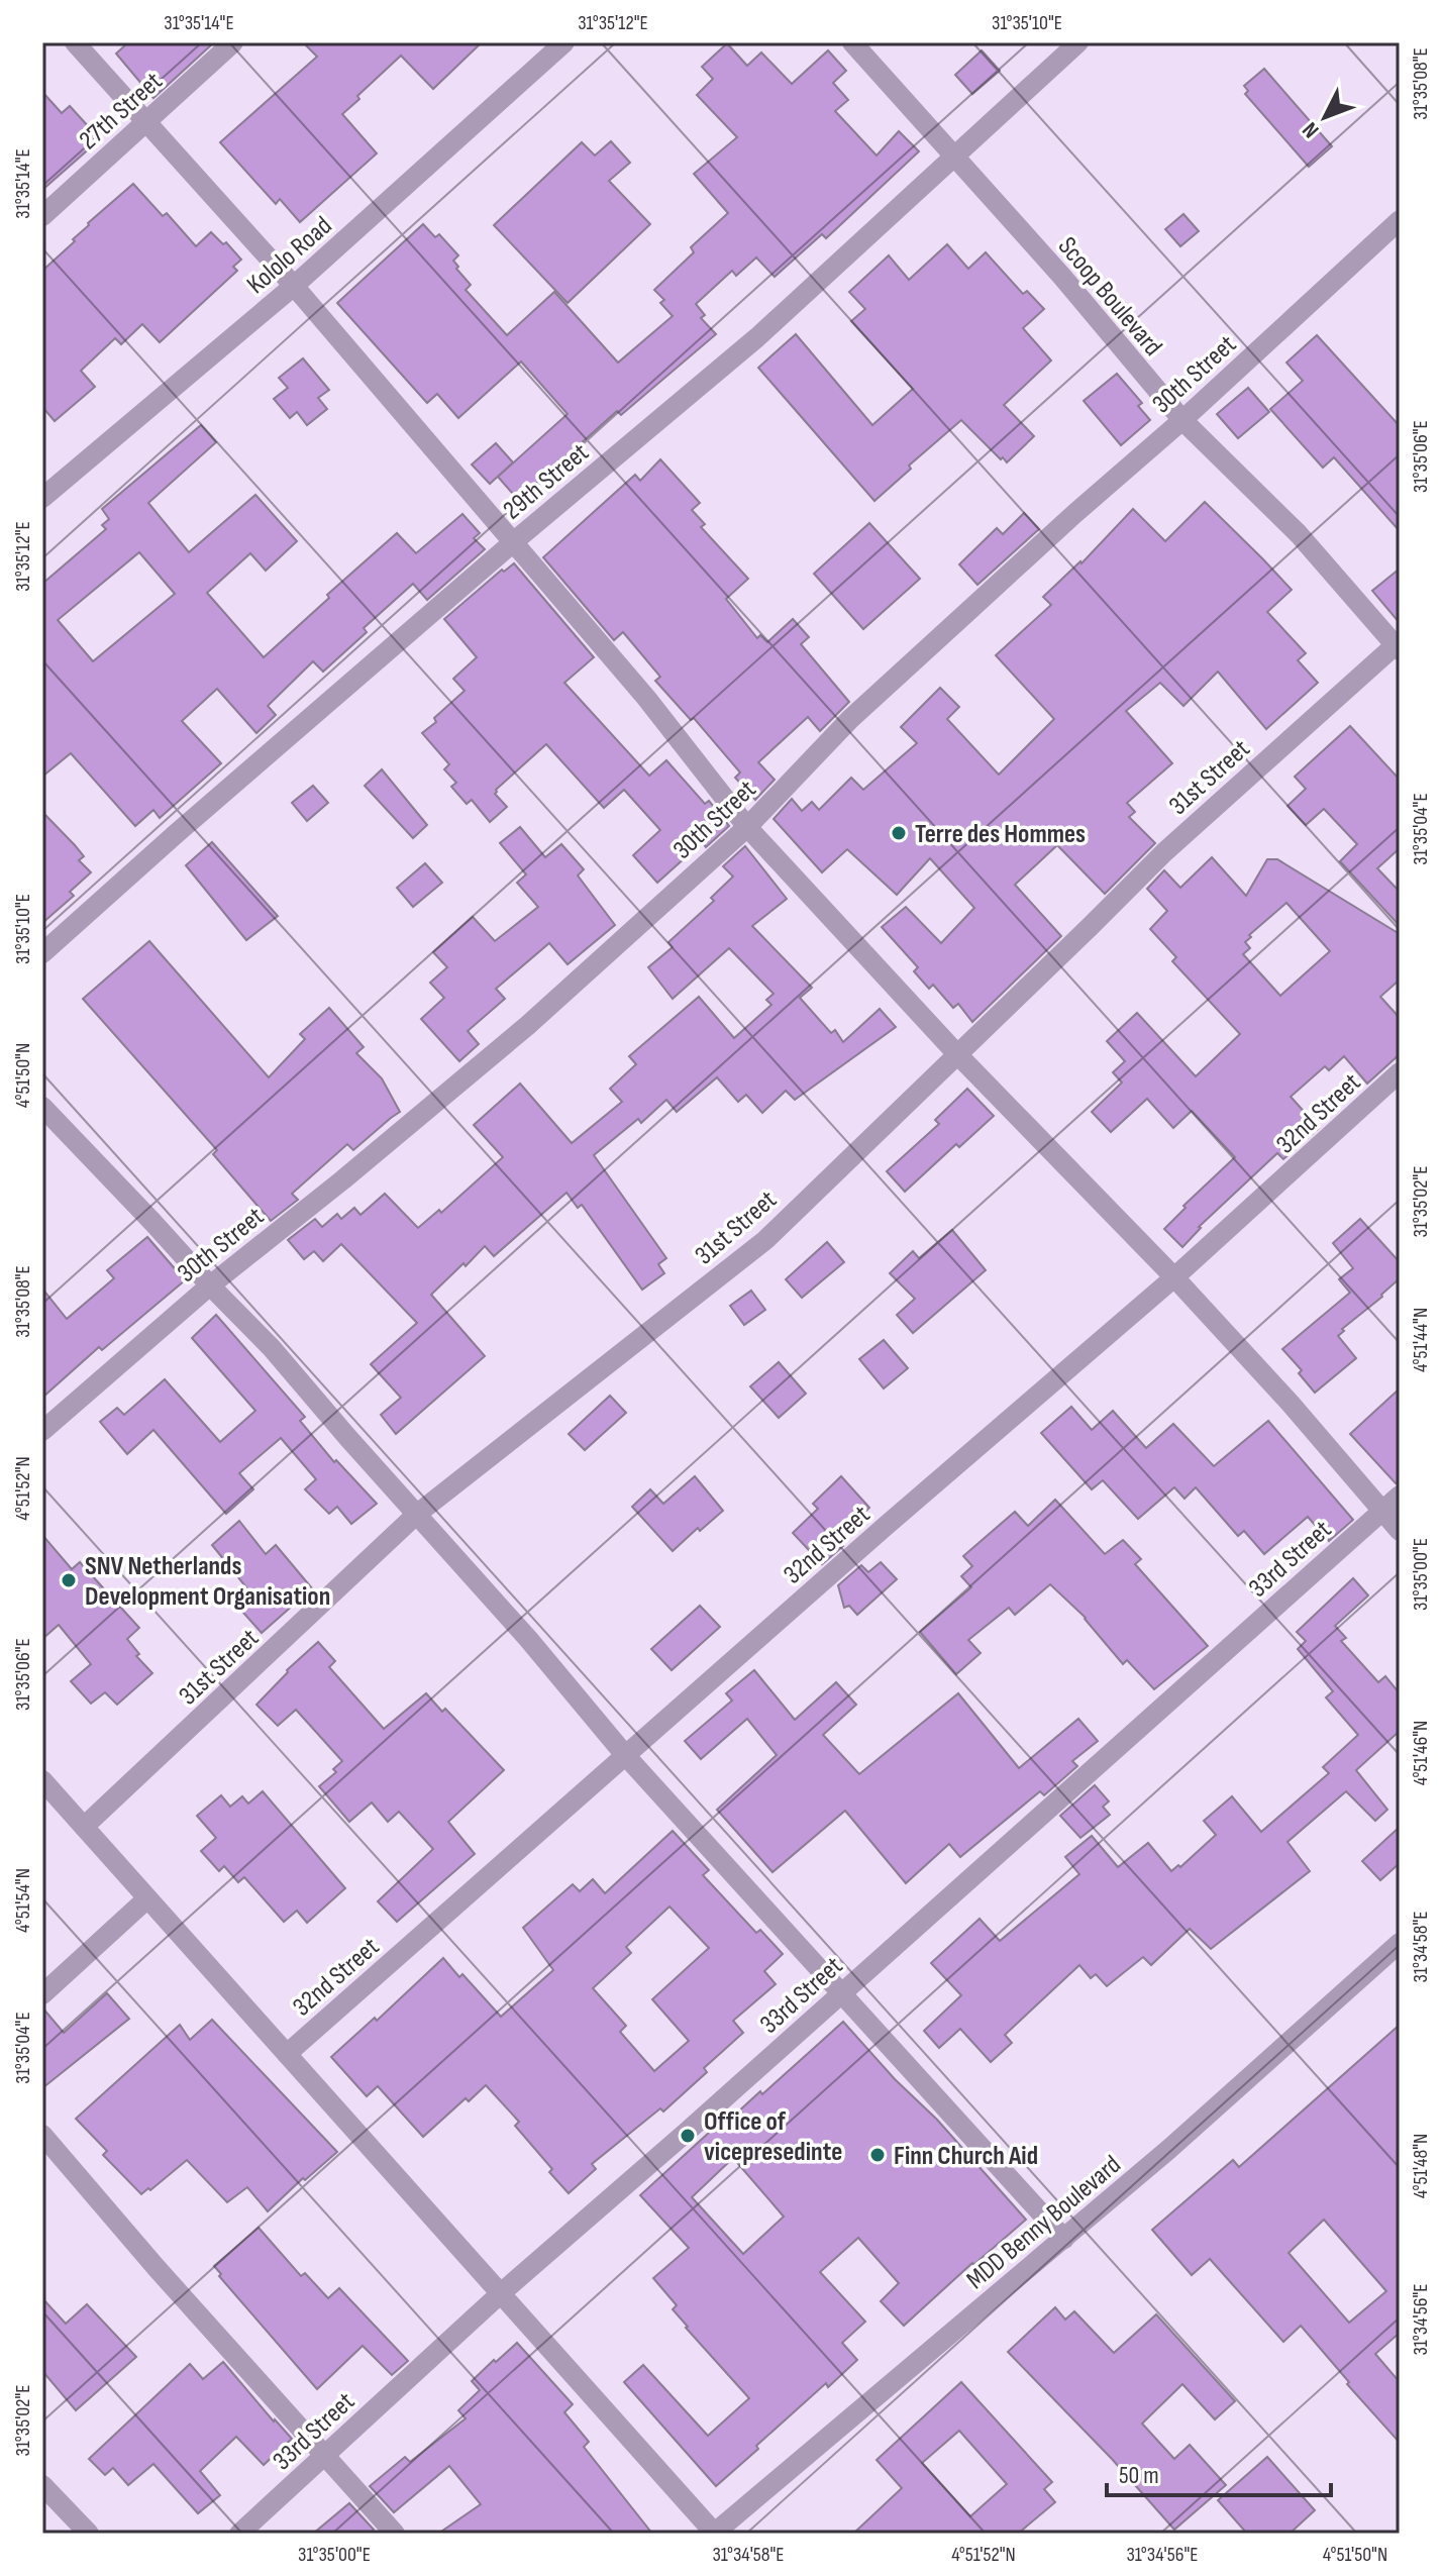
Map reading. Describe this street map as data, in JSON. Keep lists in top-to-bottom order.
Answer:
{
  "streets": {
    "street": [
      "27th Street",
      "Kololo Road",
      "Scoop Boulevard",
      "30th Street",
      "29th Street",
      "31st Street",
      "32nd Street",
      "33rd Street",
      "MDD Benny Boulevard"
    ]
  },
  "crossings": [
    ["Scoop Boulevard", "30th Street"],
    ["Scoop Boulevard", "29th Street"],
    ["Scoop Boulevard", "31st Street"]
  ],
  "places": [
    "Terre des Hommes",
    "SNV Netherlands Development Organisation",
    "Office of vicepresedinte",
    "Finn Church Aid"
  ],
  "scale_bar": "50 m",
  "north": "bottom left",
  "coordinates": [
    "31°35'14\"E",
    "31°35'12\"E",
    "31°35'10\"E",
    "31°35'08\"E",
    "31°35'06\"E",
    "31°35'04\"E",
    "4°51'50\"N",
    "31°35'02\"E",
    "4°51'44\"N",
    "4°51'52\"N",
    "31°35'00\"E",
    "4°51'46\"N",
    "4°51'54\"N",
    "31°34'58\"E",
    "4°51'48\"N",
    "31°34'56\"E"
  ]
}
